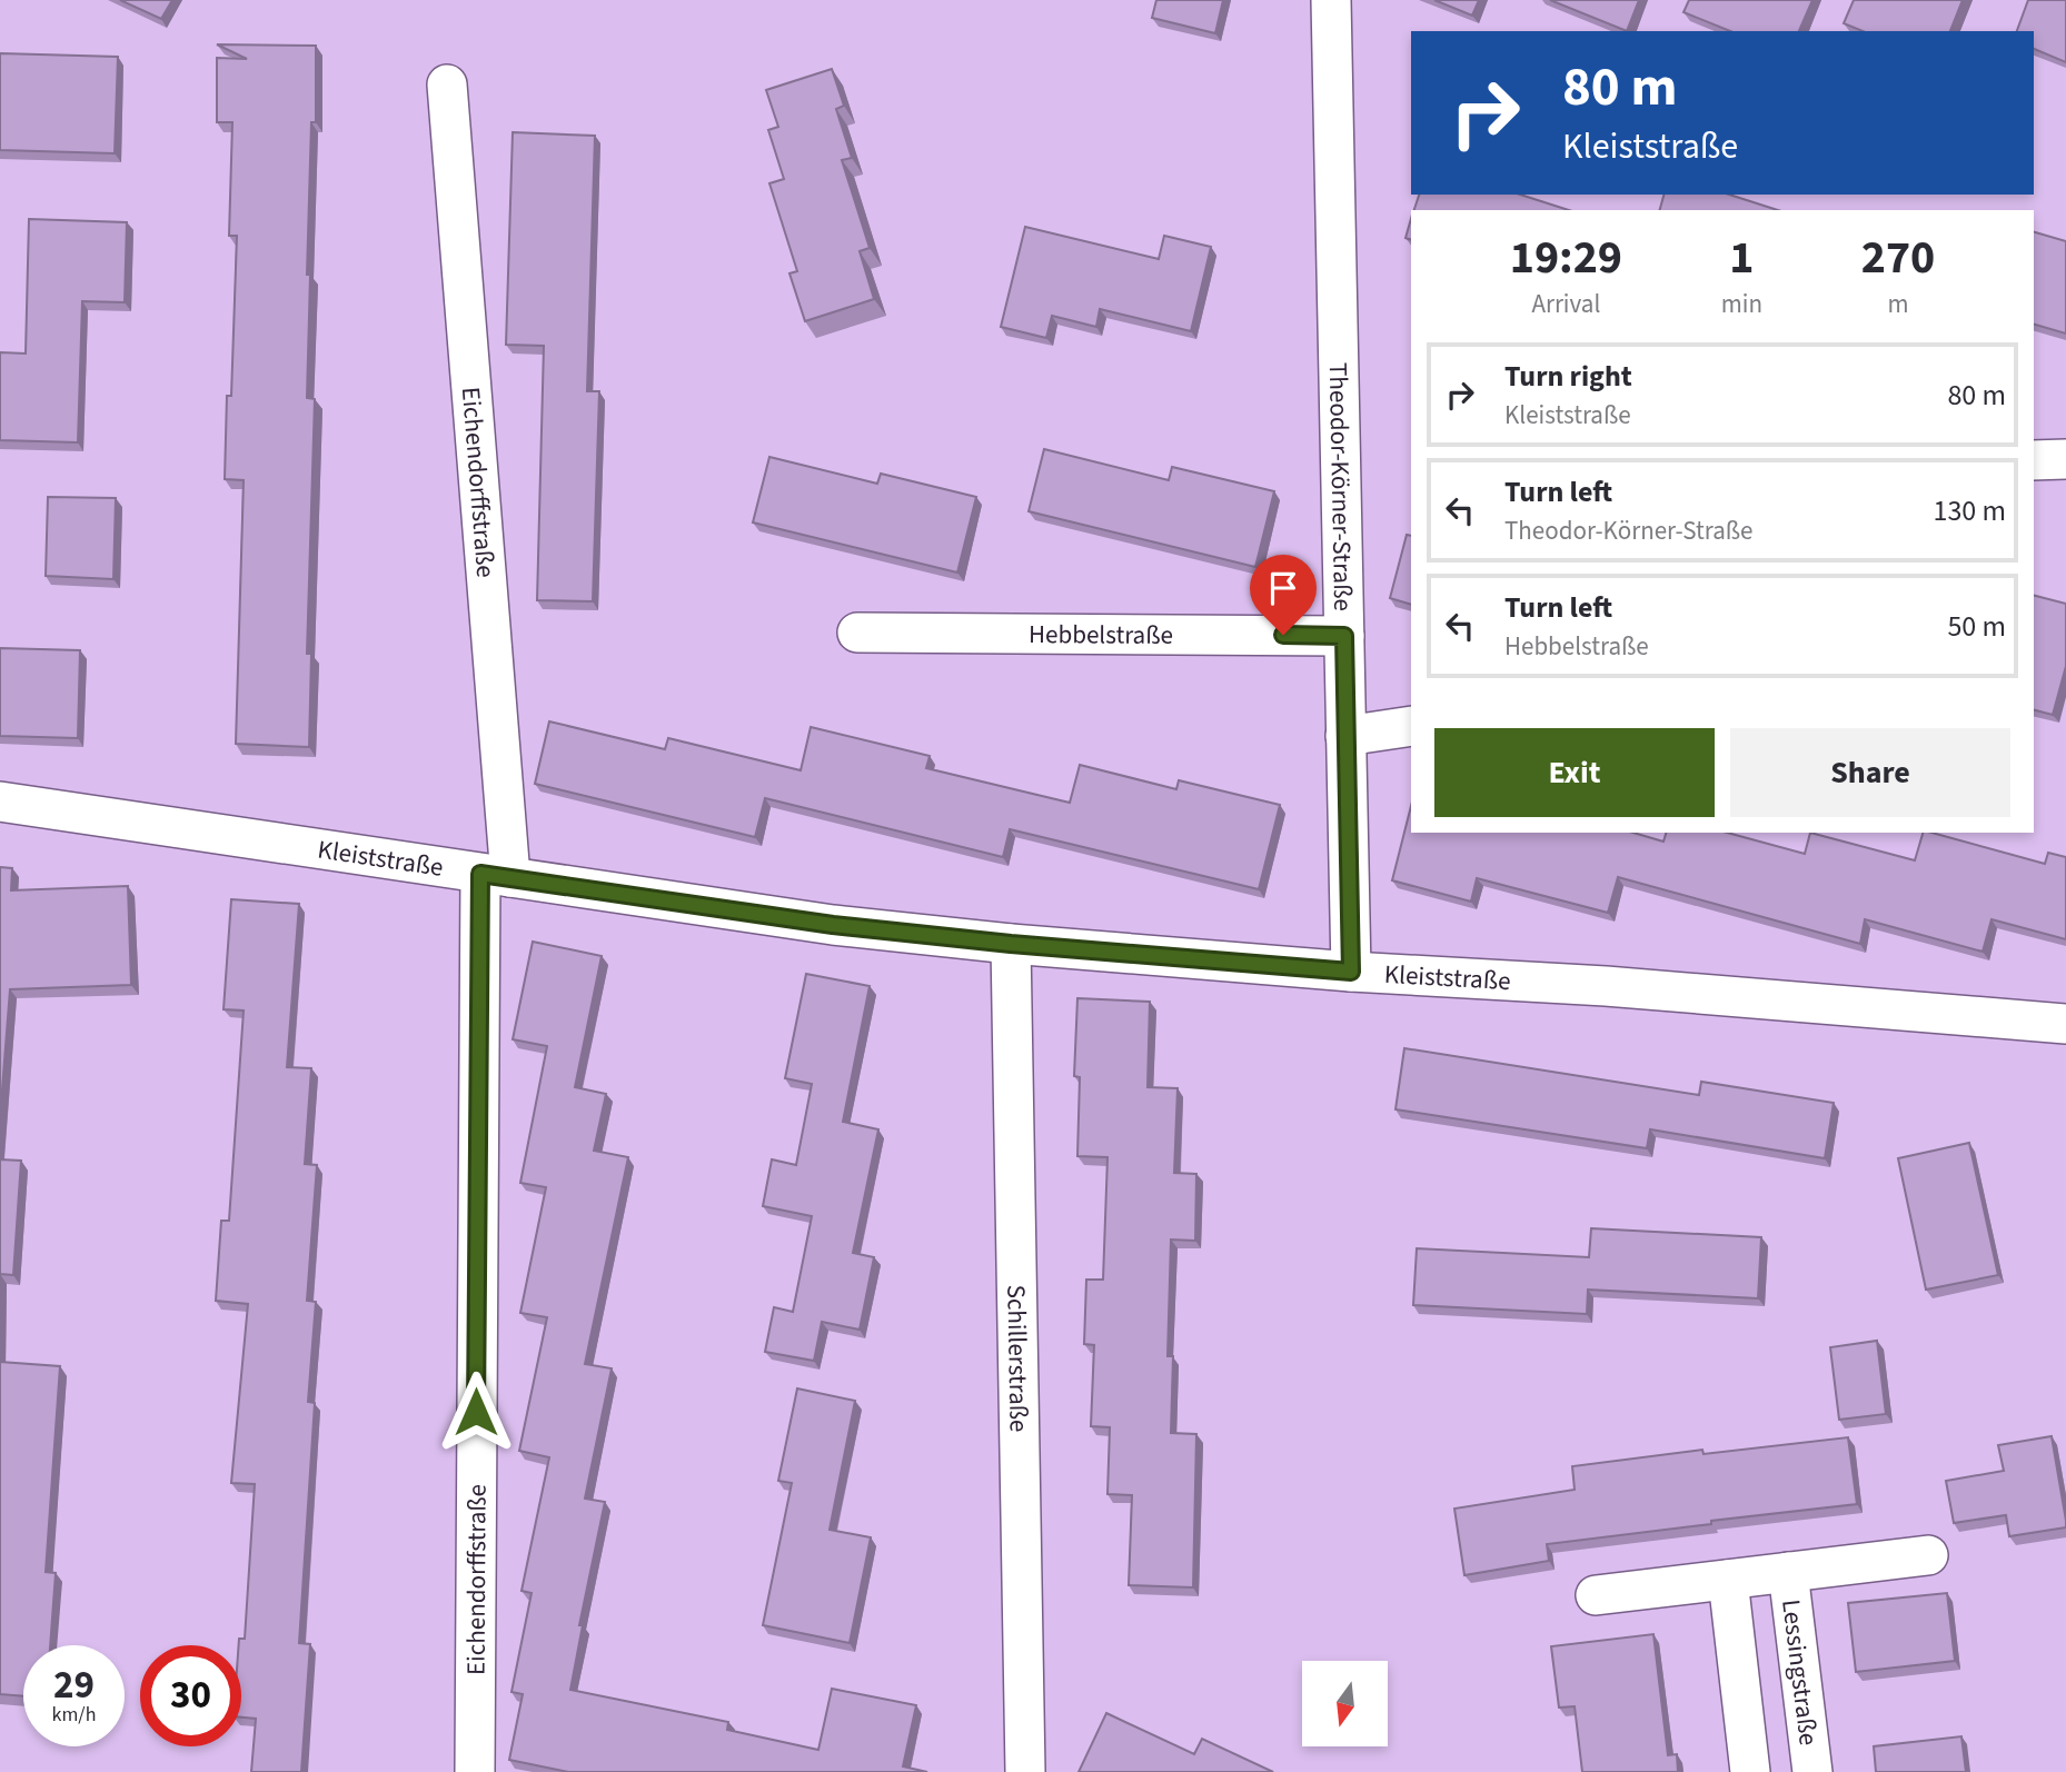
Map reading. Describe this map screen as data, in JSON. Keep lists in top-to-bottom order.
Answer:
{
  "streets": {
    "street": [
      "Eichendorffstraße",
      "Theodor-Körner-Straße",
      "Hebbelstraße",
      "Kleiststraße",
      "Schillerstraße",
      "Lessingstraße"
    ]
  },
  "crossings": [
    ["Eichendorffstraße", "Kleiststraße"],
    ["Theodor-Körner-Straße", "Hebbelstraße"],
    ["Theodor-Körner-Straße", "Kleiststraße"],
    ["Kleiststraße", "Schillerstraße"]
  ],
  "north": "bottom",
  "page": {
    "turn": ["80 m", "Kleiststraße"],
    "eta": [
      "19:29",
      "Arrival",
      "1",
      "min",
      "270",
      "m"
    ],
    "list": [
      {
        "name": "Turn right",
        "note": "Kleiststraße",
        "value": "80 m"
      },
      {
        "name": "Turn left",
        "note": "Theodor-Körner-Straße",
        "value": "130 m"
      },
      {
        "name": "Turn left",
        "note": "Hebbelstraße",
        "value": "50 m"
      }
    ],
    "buttons": ["Exit", "Share"],
    "speed": "29 km/h",
    "limit": "30"
  }
}
